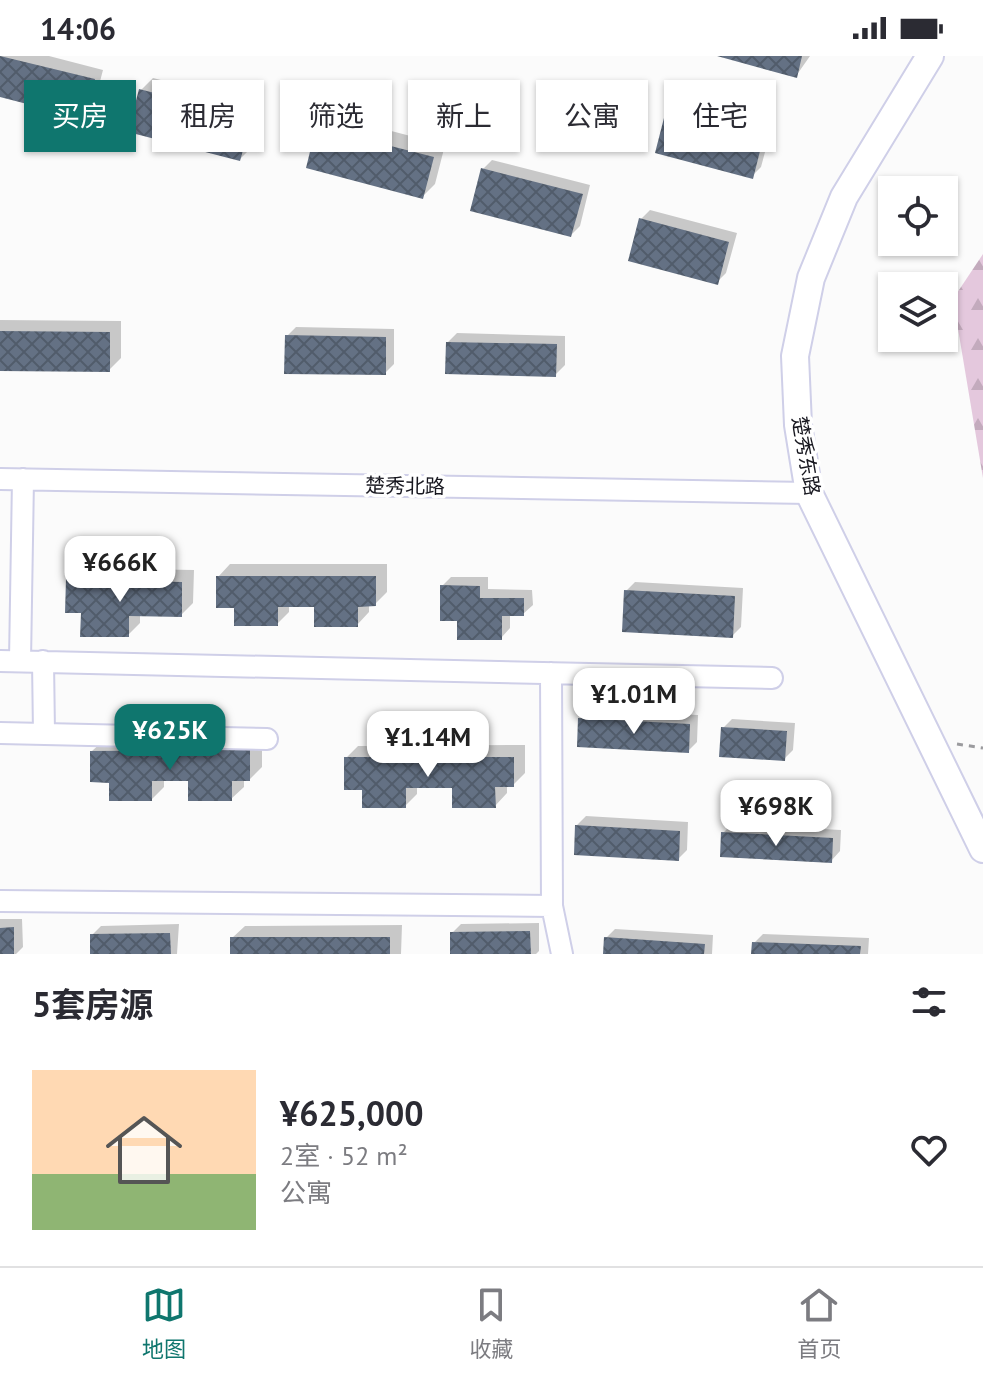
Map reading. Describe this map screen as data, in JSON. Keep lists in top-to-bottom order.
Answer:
{
  "streets": {
    "street": ["楚秀东路", "楚秀北路"]
  },
  "crossings": [
    ["楚秀东路", "楚秀北路"]
  ],
  "page": {
    "status": "14:06",
    "chip": [
      "买房",
      "租房",
      "筛选",
      "新上",
      "公寓",
      "住宅"
    ],
    "price": [
      "¥666K",
      "¥1.01M",
      "¥625K",
      "¥1.14M",
      "¥698K"
    ],
    "heading": "5套房源",
    "list": [
      {
        "name": "¥625,000",
        "note": "2室 · 52 m² · 公寓"
      }
    ],
    "tabs": ["地图", "收藏", "首页"]
  }
}
